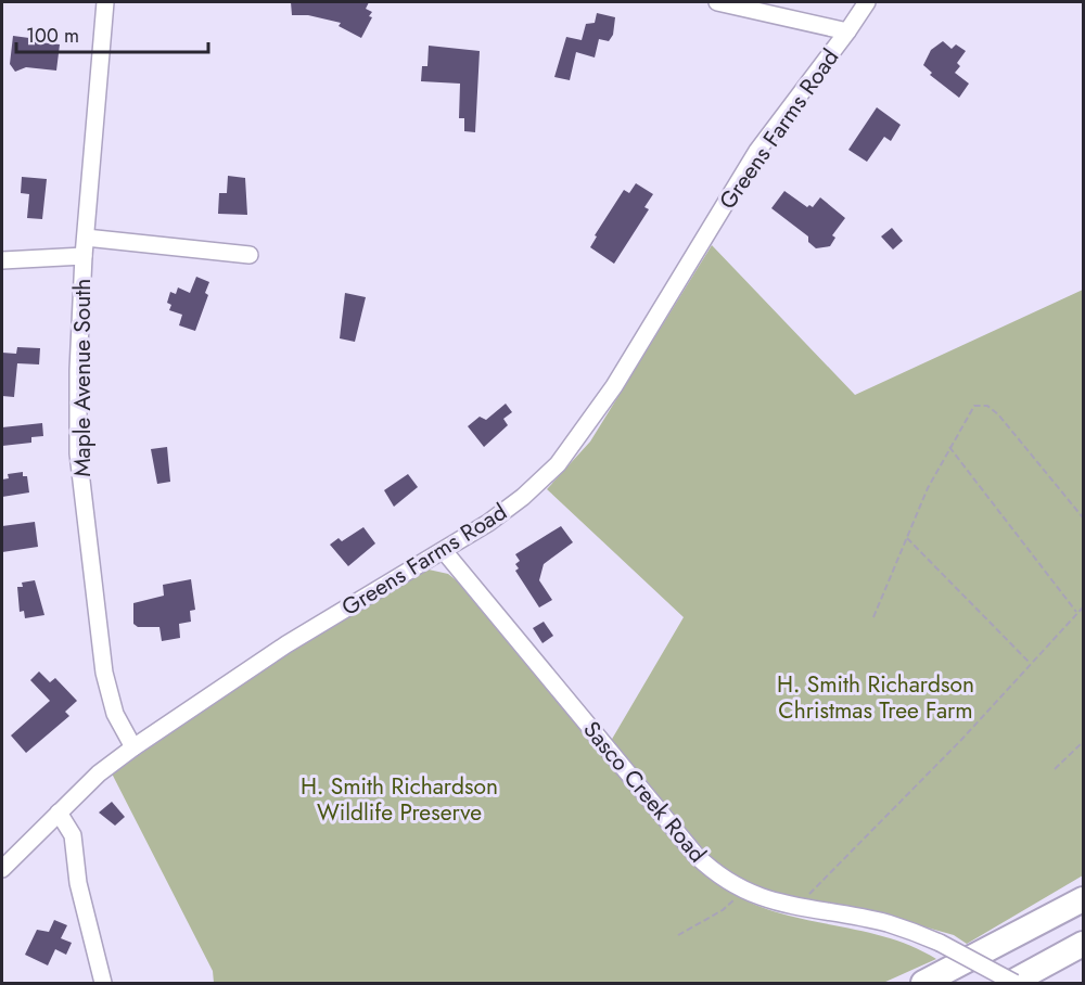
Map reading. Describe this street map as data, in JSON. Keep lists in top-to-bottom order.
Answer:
{
  "streets": {
    "street": ["Greens Farms Road", "Maple Avenue South", "Sasco Creek Road"]
  },
  "crossings": [
    ["Greens Farms Road", "Maple Avenue South"],
    ["Greens Farms Road", "Sasco Creek Road"]
  ],
  "parks": ["H. Smith Richardson Christmas Tree Farm", "H. Smith Richardson Wildlife Preserve"],
  "scale_bar": "100 m"
}
